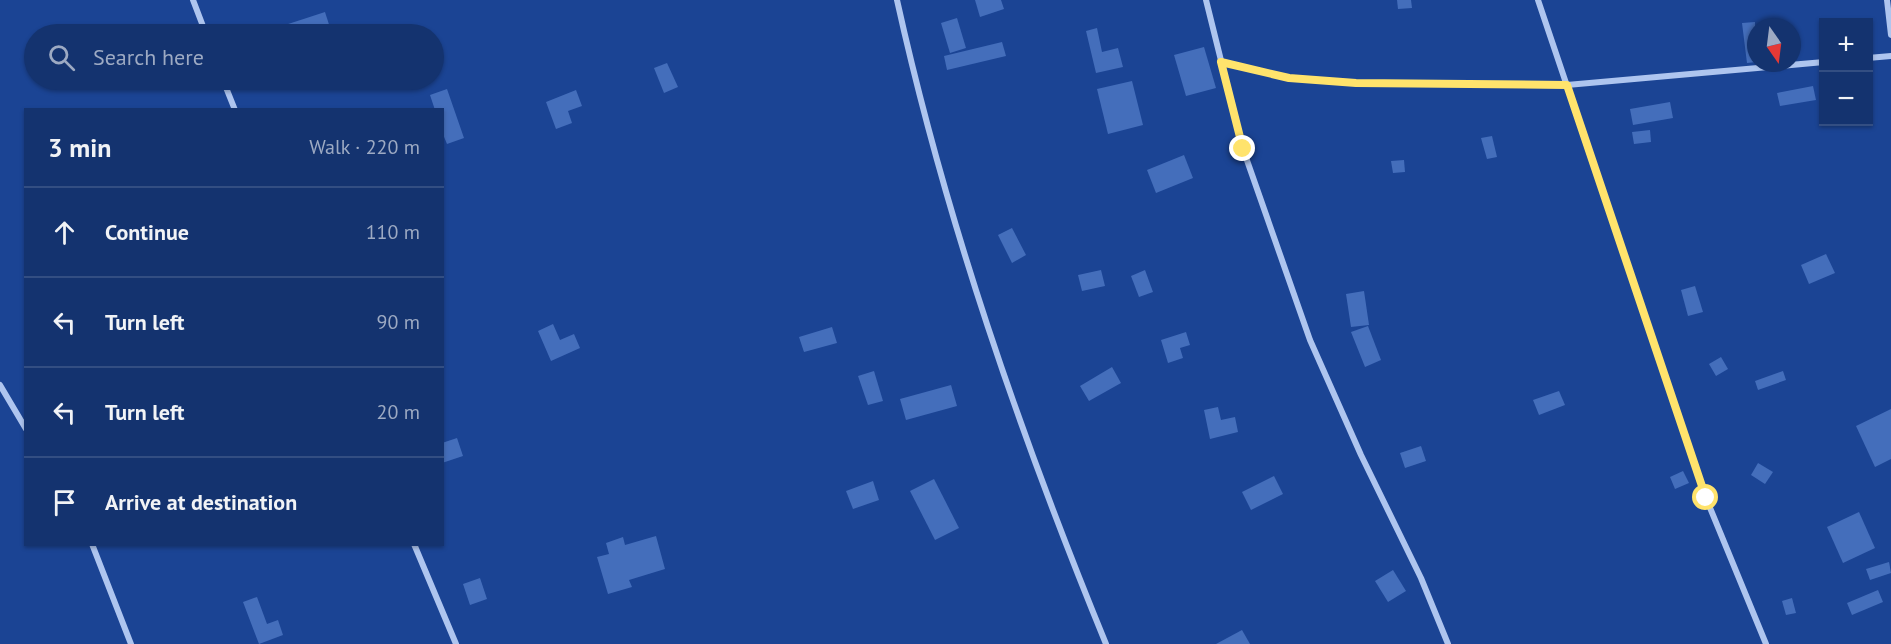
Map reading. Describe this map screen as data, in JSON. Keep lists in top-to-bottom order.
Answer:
{
  "north": "bottom",
  "page": {
    "map_buttons": ["+", "−"],
    "search": "Search here",
    "heading": ["3 min", "Walk · 220 m"],
    "list": [
      ["Continue", "110 m"],
      ["Turn left", "90 m"],
      ["Turn left", "20 m"],
      "Arrive at destination"
    ]
  }
}
